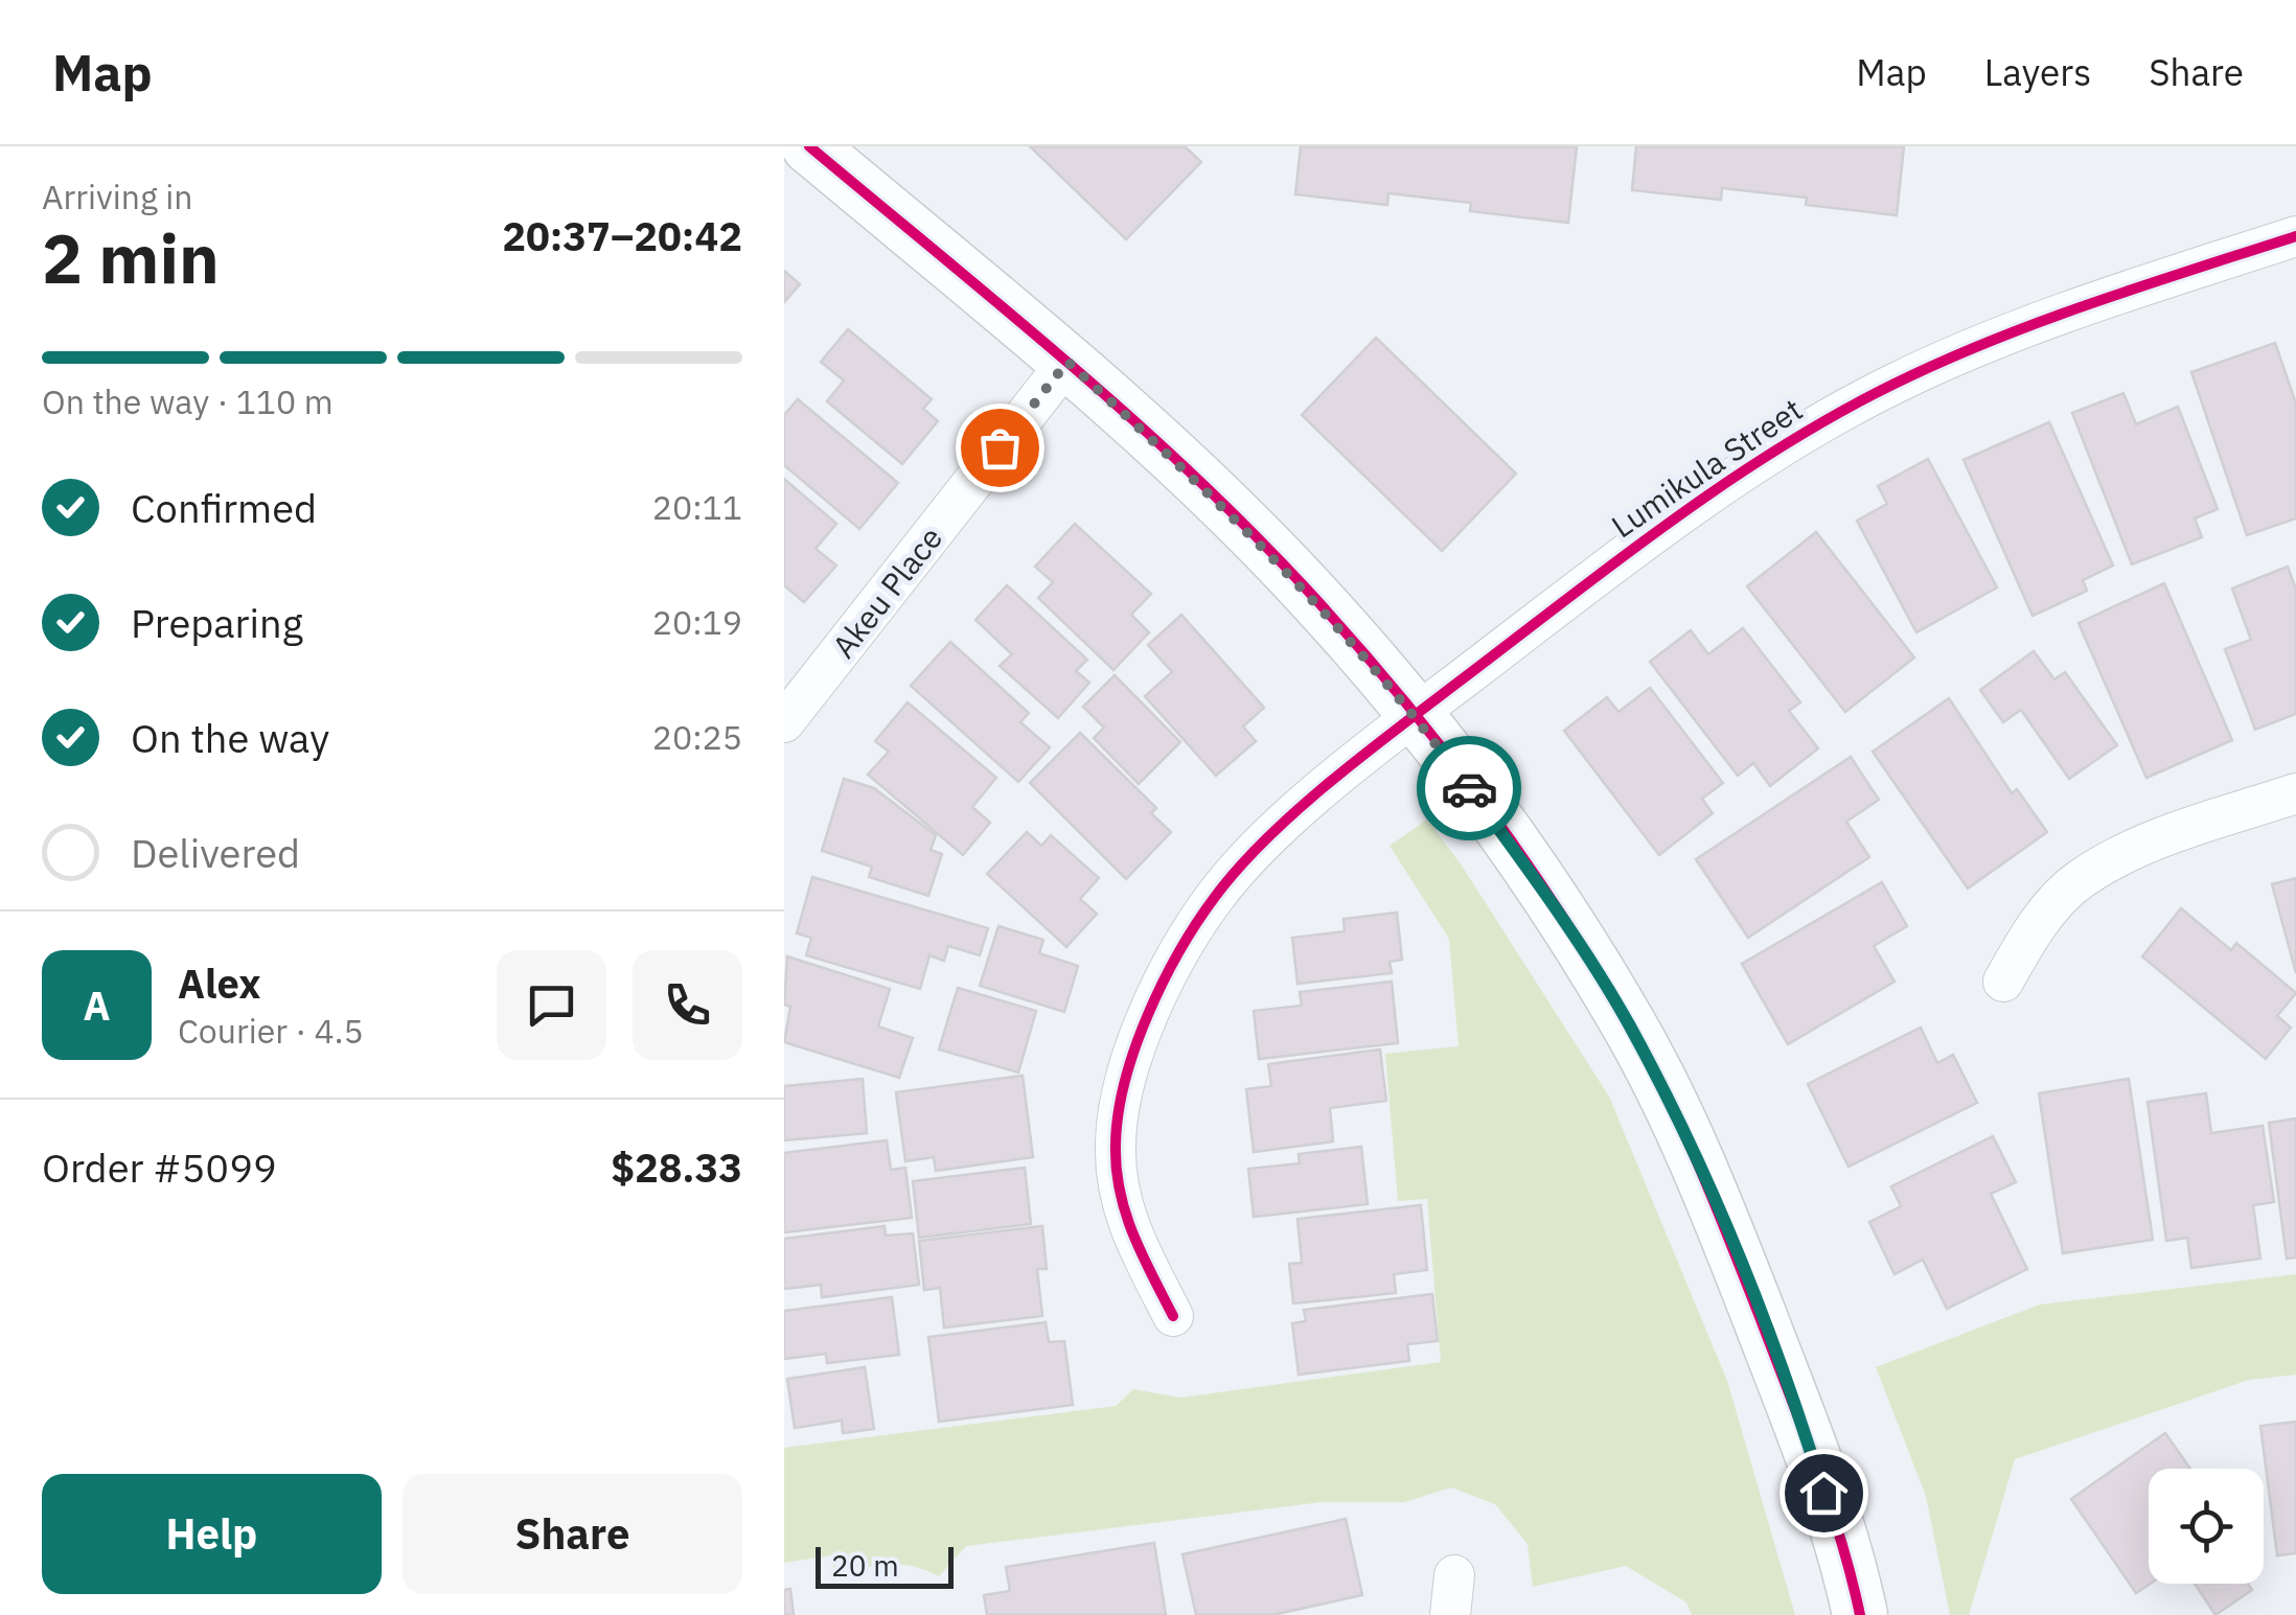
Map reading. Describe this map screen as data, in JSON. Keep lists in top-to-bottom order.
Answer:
{
  "streets": {
    "street": ["Lumikula Street", "Akeu Place"]
  },
  "scale_bar": "20 m",
  "page": {
    "header": "Map",
    "nav": ["Map", "Layers", "Share"],
    "heading": ["2 min", "Arriving in", "20:37–20:42"],
    "panel": [
      "Alex",
      "Courier · 4.5",
      "Order #5099",
      "$28.33"
    ],
    "bar": "On the way · 110 m",
    "list": [
      ["Confirmed", "20:11"],
      ["Preparing", "20:19"],
      ["On the way", "20:25"],
      "Delivered"
    ],
    "round": "A",
    "buttons": ["Help", "Share"],
    "scale": "20 m"
  }
}
